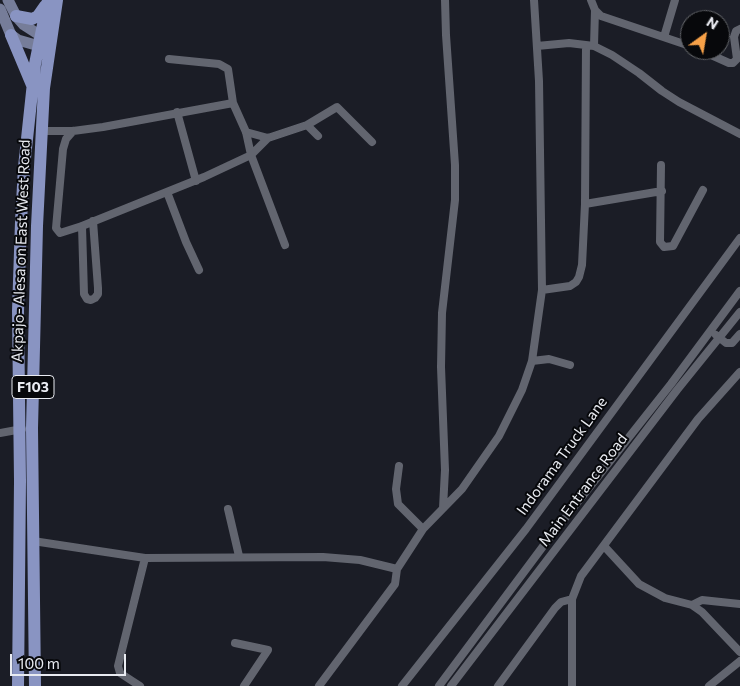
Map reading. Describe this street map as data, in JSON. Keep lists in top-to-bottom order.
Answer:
{
  "streets": {
    "main road": ["Akpajo- Alesa on East West Road", "F103"],
    "street": ["Indorama Truck Lane", "Main Entrance Road"]
  },
  "crossings": [
    ["Akpajo- Alesa on East West Road", "F103"]
  ],
  "scale_bar": "100 m",
  "north": "top right"
}
